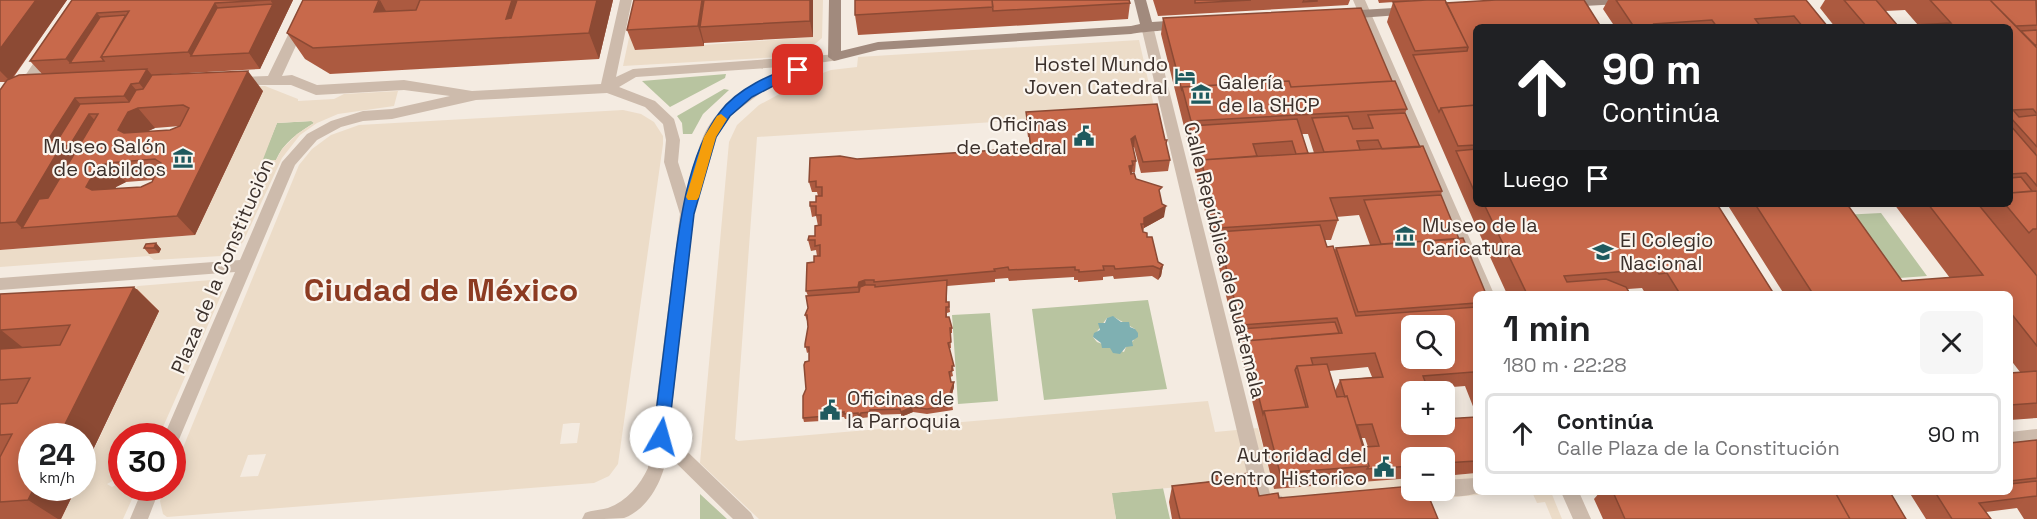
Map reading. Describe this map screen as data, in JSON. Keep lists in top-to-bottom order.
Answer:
{
  "streets": {
    "street": ["Calle República de Guatemala", "Plaza de la Constitución"]
  },
  "districts": ["Ciudad de México"],
  "places": {
    "hotel": ["Hostel Mundo Joven Catedral"],
    "museum": ["Galería de la SHCP", "Museo Salón de Cabildos", "Museo de la Caricatura"],
    "public building": ["Oficinas de Catedral", "Oficinas de la Parroquia", "Autoridad del Centro Historico"],
    "school or university": ["El Colegio Nacional"]
  },
  "page": {
    "turn": ["90 m", "Continúa"],
    "then": "Luego",
    "heading": ["1 min", "180 m · 22:28"],
    "map_buttons": ["+", "−"],
    "list": [
      {
        "name": "Continúa",
        "note": "Calle Plaza de la Constitución",
        "value": "90 m"
      }
    ],
    "speed": "24 km/h",
    "limit": "30"
  }
}
